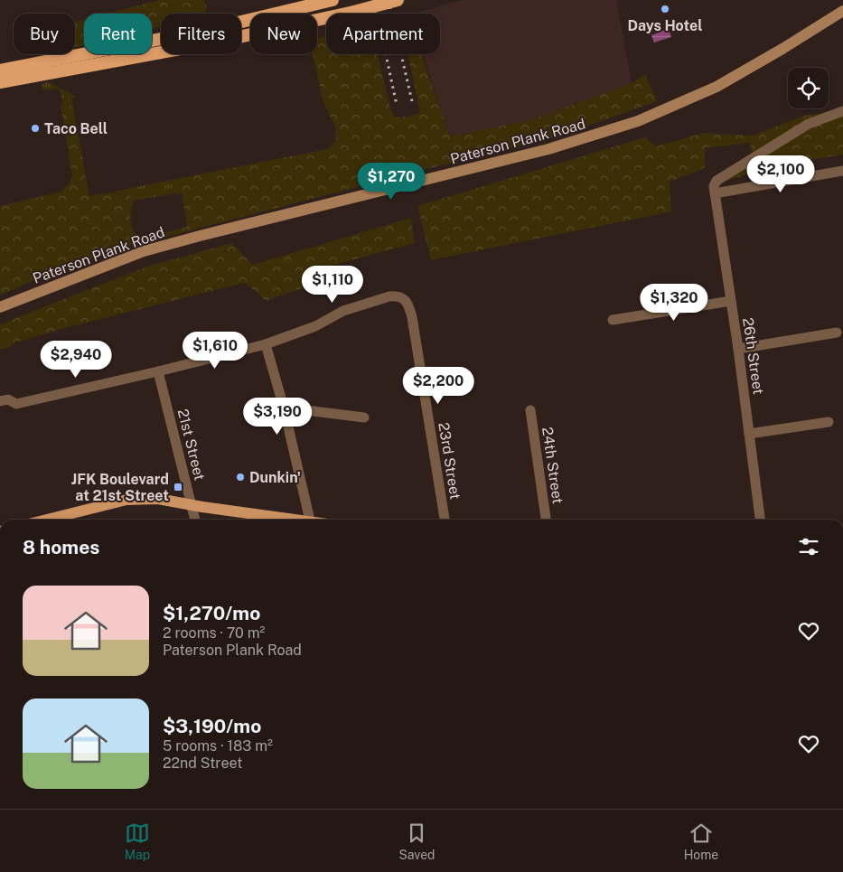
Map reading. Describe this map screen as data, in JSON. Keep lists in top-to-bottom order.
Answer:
{
  "streets": {
    "main road": ["Paterson Plank Road"],
    "street": [
      "26th Street",
      "21st Street",
      "23rd Street",
      "24th Street"
    ]
  },
  "places": {
    "other": ["Days Hotel", "Taco Bell", "Dunkin'"],
    "transit": ["JFK Boulevard at 21st Street"]
  },
  "page": {
    "chip": [
      "Buy",
      "Rent",
      "Filters",
      "New",
      "Apartment"
    ],
    "price": [
      "$2,100",
      "$1,270",
      "$1,110",
      "$1,320",
      "$1,610",
      "$2,940",
      "$2,200",
      "$3,190"
    ],
    "heading": "8 homes",
    "list": [
      {
        "name": "$1,270/mo",
        "note": "2 rooms · 70 m² · Paterson Plank Road"
      },
      {
        "name": "$3,190/mo",
        "note": "5 rooms · 183 m² · 22nd Street"
      }
    ],
    "tabs": ["Map", "Saved", "Home"]
  }
}
